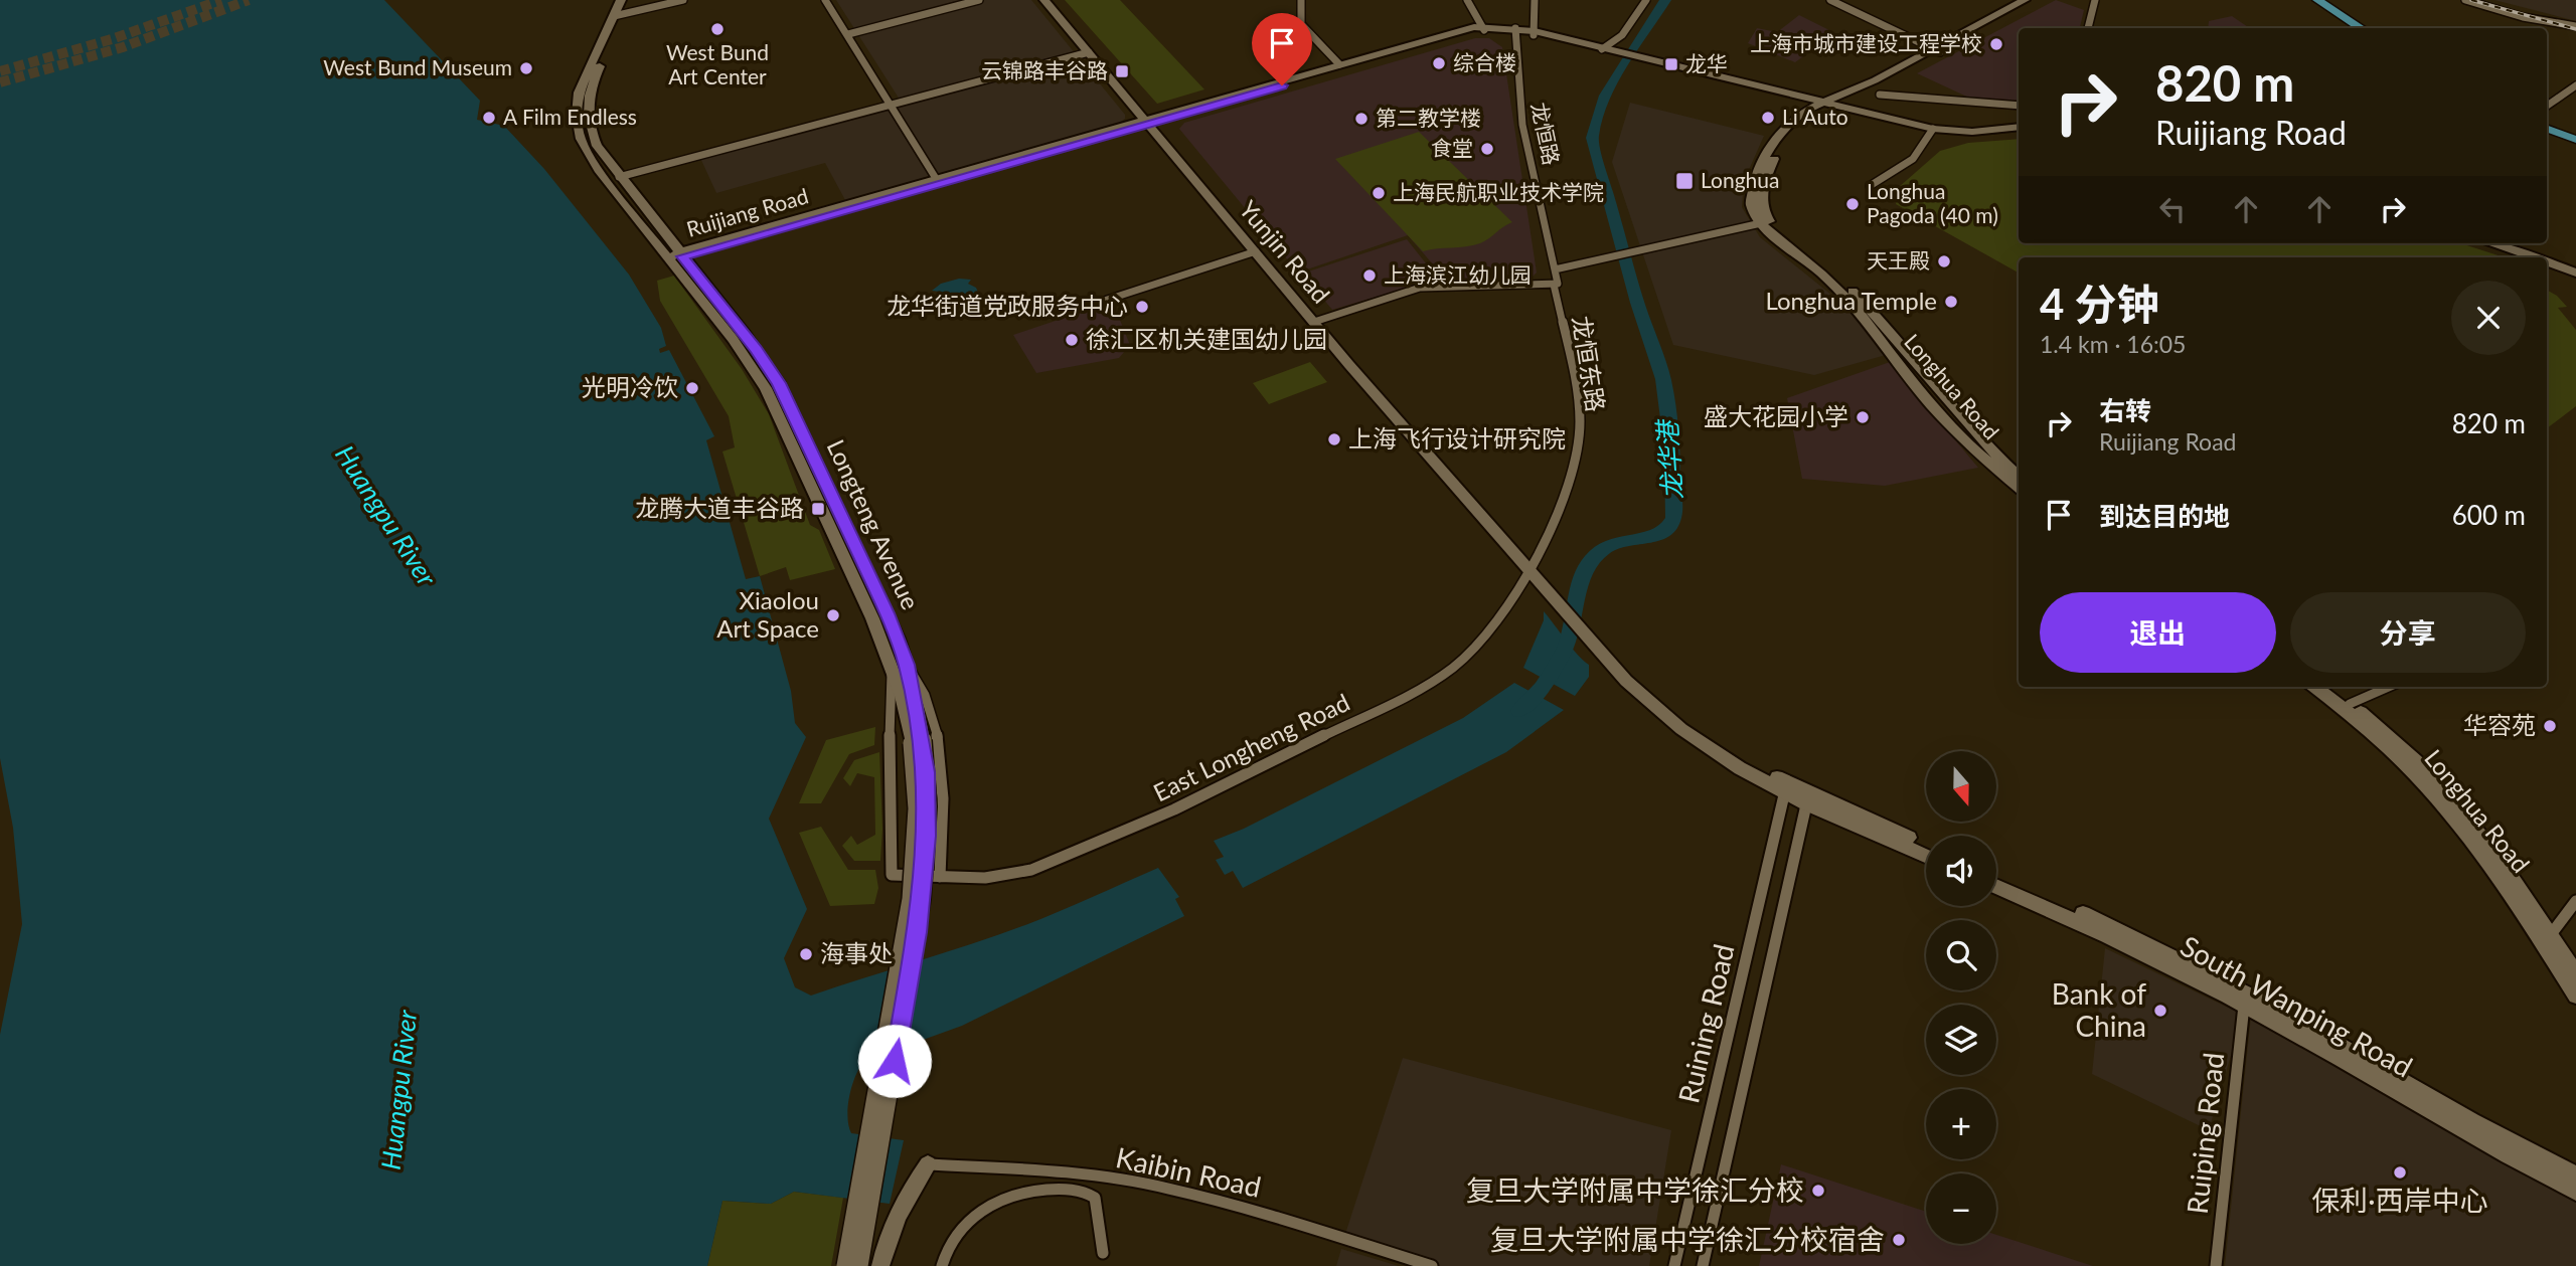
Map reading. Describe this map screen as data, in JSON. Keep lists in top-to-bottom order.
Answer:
{
  "streets": {
    "main road": [
      "Ruijiang Road",
      "Yunjin Road",
      "Longhua Road",
      "Longteng Avenue",
      "South Wanping Road"
    ],
    "street": [
      "龙恒路",
      "龙恒东路",
      "East Longheng Road",
      "Ruining Road",
      "Ruiping Road",
      "Kaibin Road"
    ]
  },
  "crossings": [
    ["龙恒路", "龙恒东路"],
    ["Ruijiang Road", "Yunjin Road"],
    ["Ruijiang Road", "Longteng Avenue"],
    ["Yunjin Road", "龙恒东路"],
    ["Yunjin Road", "East Longheng Road"],
    ["龙恒东路", "East Longheng Road"],
    ["Longteng Avenue", "East Longheng Road"],
    ["South Wanping Road", "Ruiping Road"]
  ],
  "water": ["龙华港", "Huangpu River"],
  "places": {
    "other": [
      "West Bund Art Center",
      "上海市城市建设工程学校",
      "综合楼",
      "West Bund Museum",
      "A Film Endless",
      "Li Auto",
      "第二教学楼",
      "食堂",
      "上海民航职业技术学院",
      "Longhua Pagoda (40 m)",
      "天王殿",
      "上海滨江幼儿园",
      "Longhua Temple",
      "龙华街道党政服务中心",
      "徐汇区机关建国幼儿园",
      "光明冷饮",
      "盛大花园小学",
      "上海飞行设计研究院",
      "Xiaolou Art Space",
      "华容苑",
      "海事处",
      "Bank of China",
      "保利·西岸中心",
      "复旦大学附属中学徐汇分校",
      "复旦大学附属中学徐汇分校宿舍"
    ],
    "transit": [
      "龙华",
      "云锦路丰谷路",
      "Longhua",
      "龙腾大道丰谷路"
    ]
  },
  "north": "bottom",
  "page": {
    "turn": ["820 m", "Ruijiang Road"],
    "heading": ["4 分钟", "1.4 km · 16:05"],
    "list": [
      {
        "name": "右转",
        "note": "Ruijiang Road",
        "value": "820 m"
      },
      {
        "name": "到达目的地",
        "value": "600 m"
      }
    ],
    "buttons": ["退出", "分享"],
    "map_buttons": ["+", "−"]
  }
}
